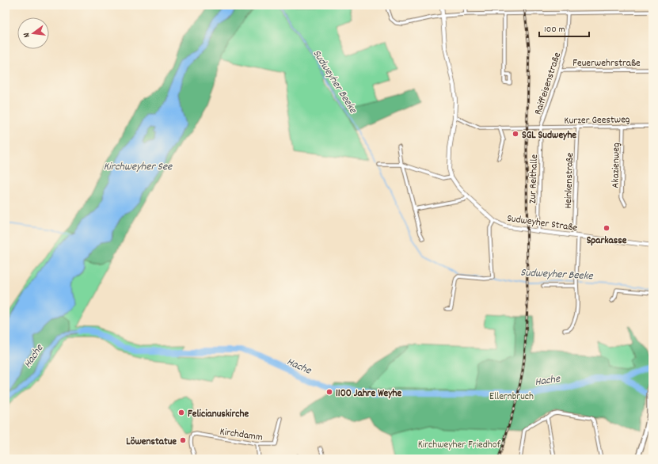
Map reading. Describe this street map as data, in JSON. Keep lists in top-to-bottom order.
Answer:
{
  "streets": {
    "street": [
      "Feuerwehrstraße",
      "Raiffeisenstraße",
      "Kurzer Geestweg",
      "Akazienweg",
      "Zur Reithalle",
      "Heinkenstraße",
      "Sudweyher Straße",
      "Kirchdamm"
    ]
  },
  "crossings": [
    ["Feuerwehrstraße", "Raiffeisenstraße"],
    ["Raiffeisenstraße", "Kurzer Geestweg"],
    ["Raiffeisenstraße", "Zur Reithalle"],
    ["Raiffeisenstraße", "Sudweyher Straße"],
    ["Kurzer Geestweg", "Akazienweg"],
    ["Kurzer Geestweg", "Zur Reithalle"],
    ["Kurzer Geestweg", "Heinkenstraße"],
    ["Zur Reithalle", "Sudweyher Straße"],
    ["Heinkenstraße", "Sudweyher Straße"]
  ],
  "water": ["Sudweyher Beeke", "Kirchweyher See", "Hache"],
  "parks": ["Ellernbruch", "Kirchweyher Friedhof"],
  "places": [
    "SGL Sudweyhe",
    "Sparkasse",
    "1100 Jahre Weyhe",
    "Felicianuskirche",
    "Löwenstatue"
  ],
  "scale_bar": "100 m",
  "north": "left"
}
